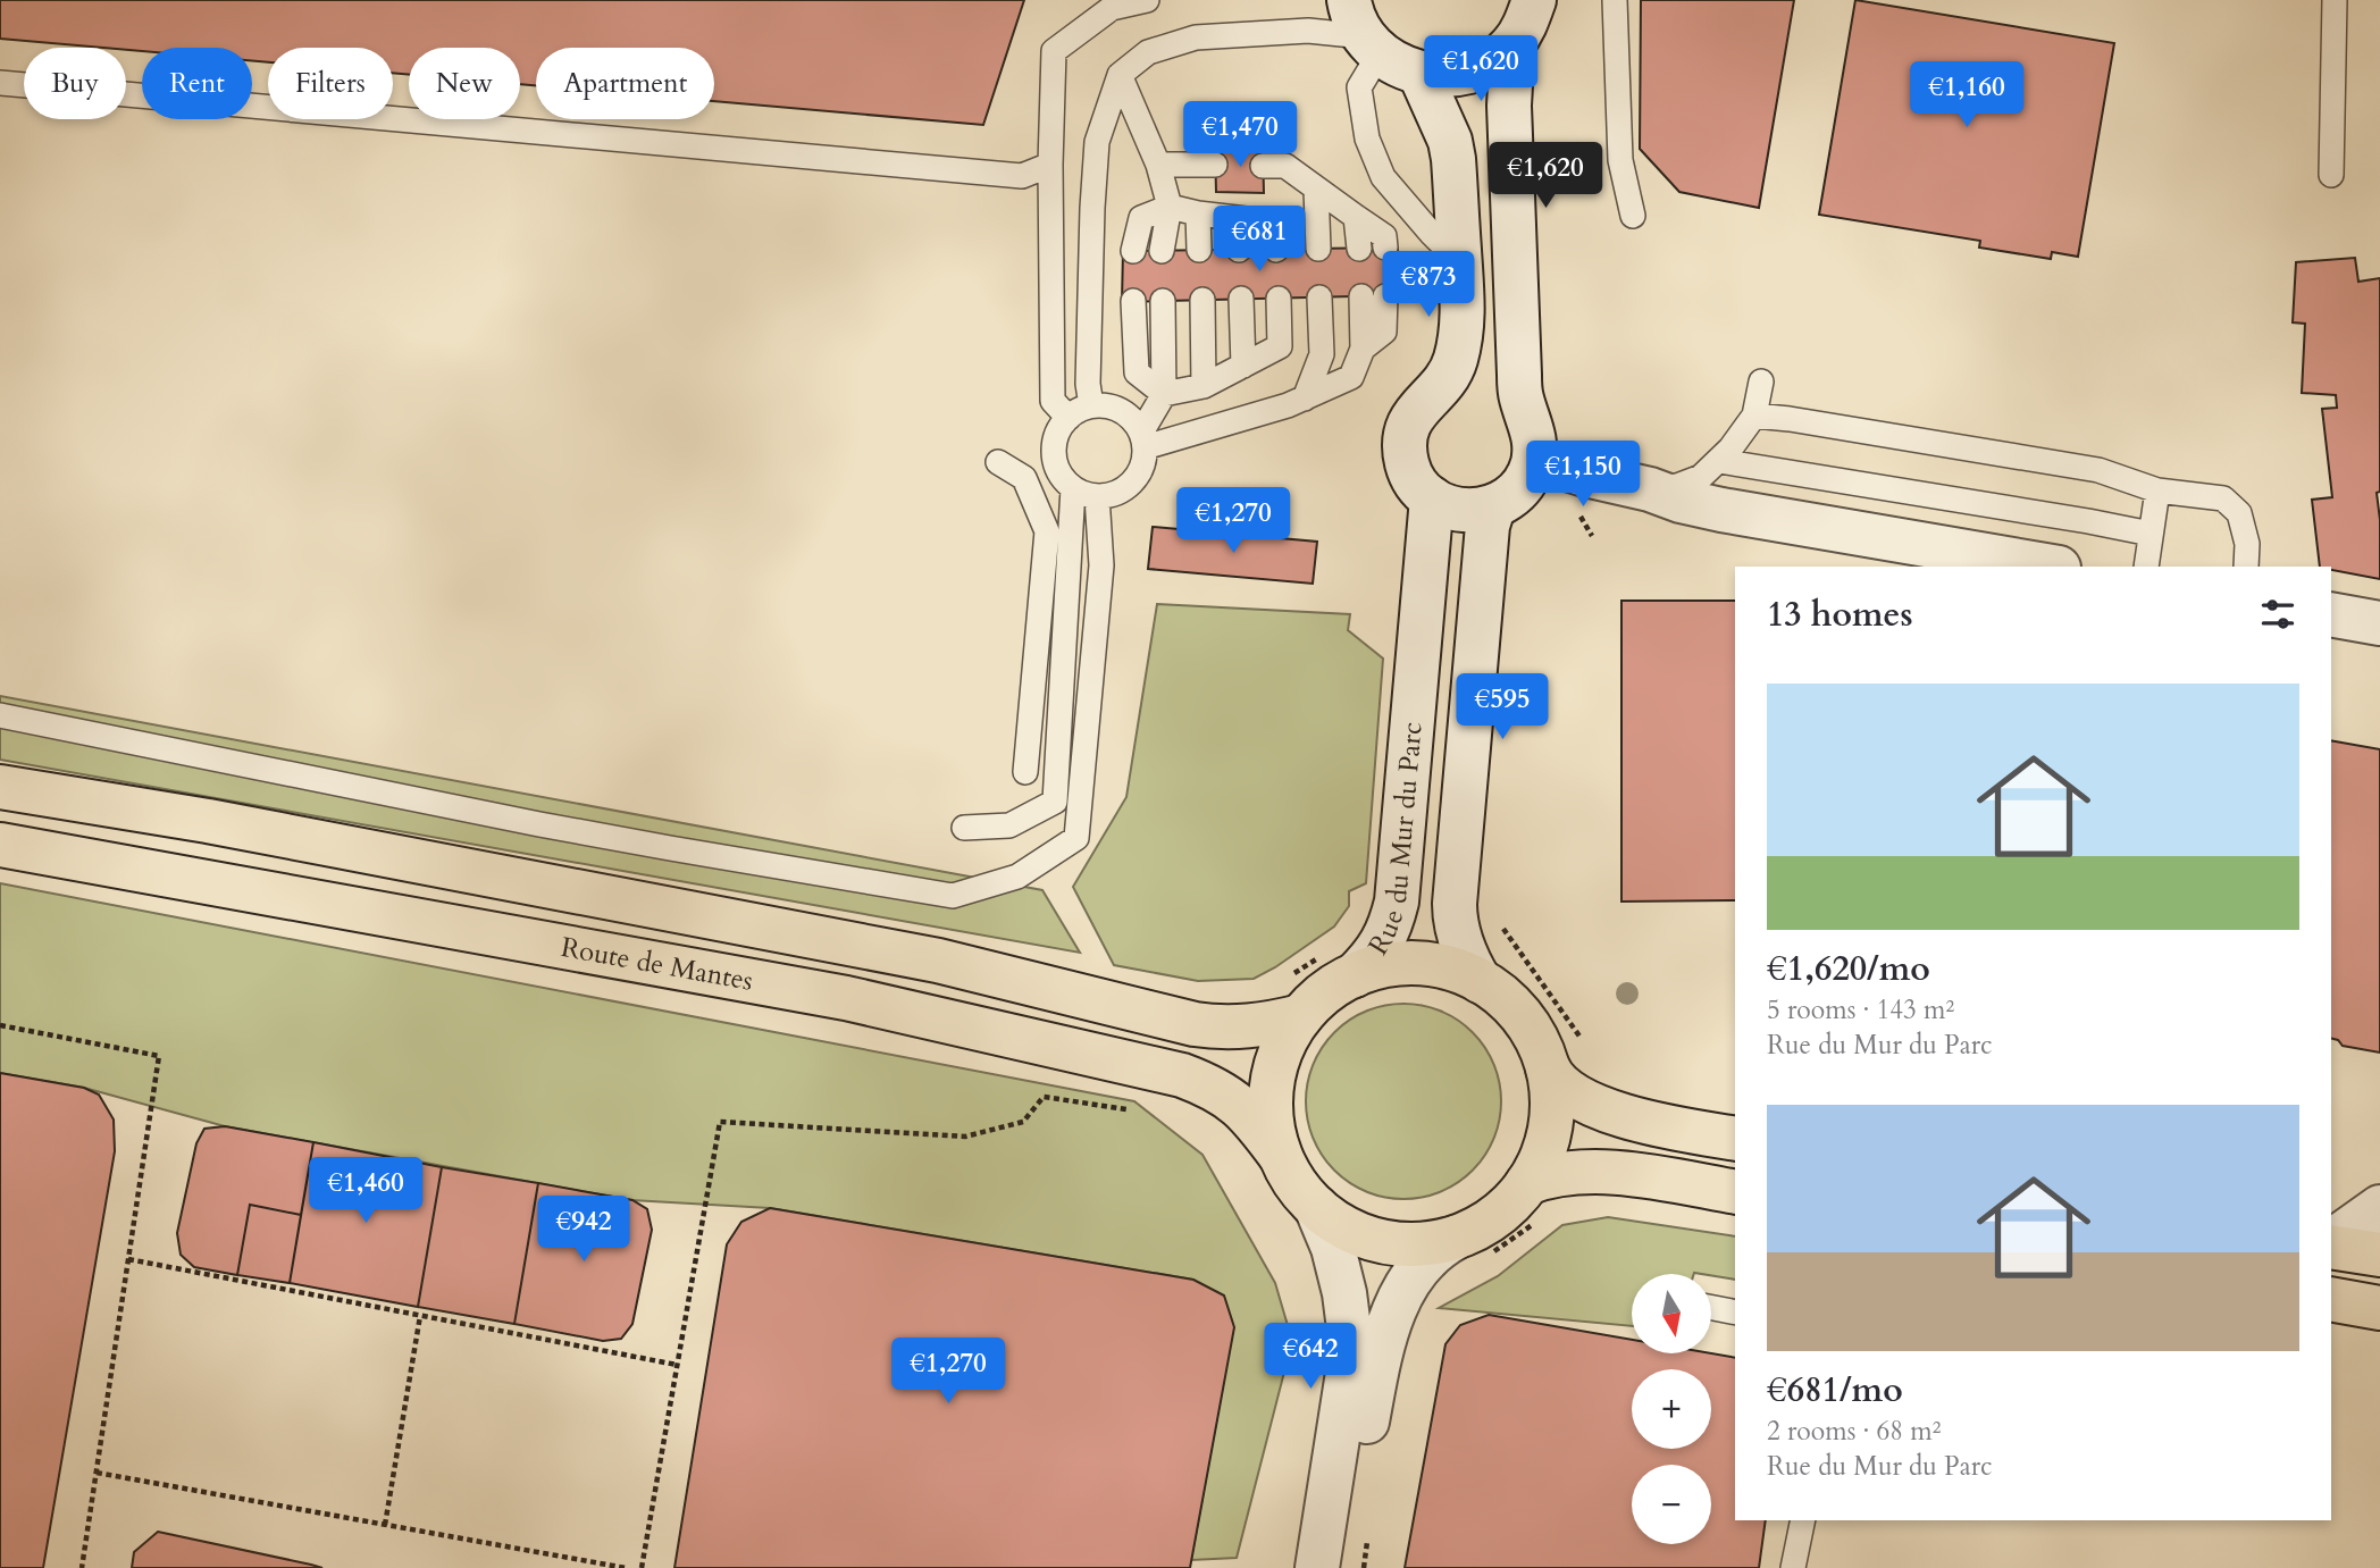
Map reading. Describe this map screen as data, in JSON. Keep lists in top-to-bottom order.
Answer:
{
  "streets": {
    "main road": ["Route de Mantes"],
    "street": ["Rue du Mur du Parc"]
  },
  "north": "bottom",
  "page": {
    "price": [
      "€1,620",
      "€1,160",
      "€1,470",
      "€1,620",
      "€681",
      "€873",
      "€1,150",
      "€1,270",
      "€595",
      "€1,460",
      "€942",
      "€642",
      "€1,270"
    ],
    "chip": [
      "Buy",
      "Rent",
      "Filters",
      "New",
      "Apartment"
    ],
    "heading": "13 homes",
    "list": [
      {
        "name": "€1,620/mo",
        "note": "5 rooms · 143 m² · Rue du Mur du Parc"
      },
      {
        "name": "€681/mo",
        "note": "2 rooms · 68 m² · Rue du Mur du Parc"
      }
    ],
    "map_buttons": ["+", "−"]
  }
}
